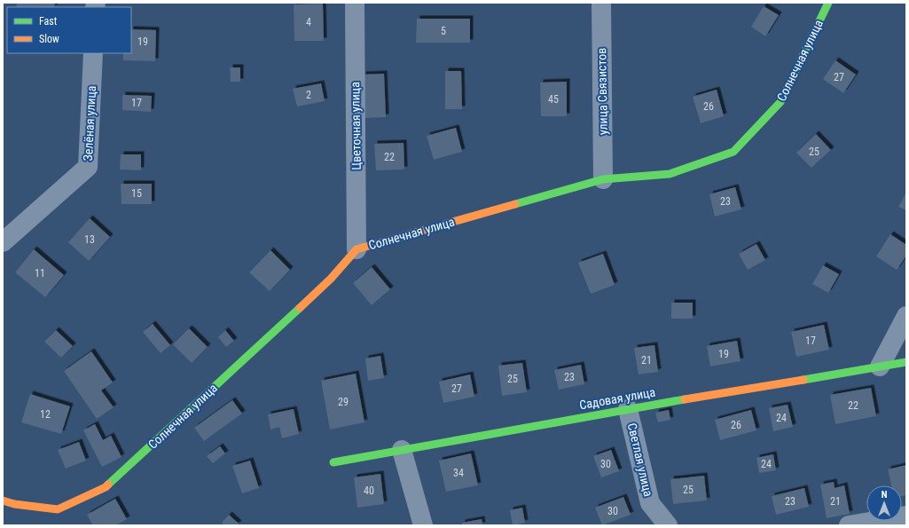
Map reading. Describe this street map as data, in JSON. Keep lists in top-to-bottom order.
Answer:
{
  "streets": {
    "street": [
      "Солнечная улица",
      "улица Связистов",
      "Зелёная улица",
      "Цветочная улица",
      "Садовая улица",
      "Светлая улица"
    ]
  },
  "crossings": [
    ["Солнечная улица", "улица Связистов"],
    ["Солнечная улица", "Цветочная улица"],
    ["Садовая улица", "Светлая улица"]
  ],
  "house_numbers": [
    "4",
    "5",
    "19",
    "27",
    "2",
    "45",
    "17",
    "26",
    "25",
    "22",
    "15",
    "23",
    "13",
    "11",
    "17",
    "19",
    "21",
    "23",
    "25",
    "27",
    "29",
    "22",
    "12",
    "24",
    "26",
    "30",
    "24",
    "34",
    "25",
    "40",
    "23",
    "21",
    "30"
  ],
  "legend": ["Fast", "Slow"],
  "north": "top"
}
